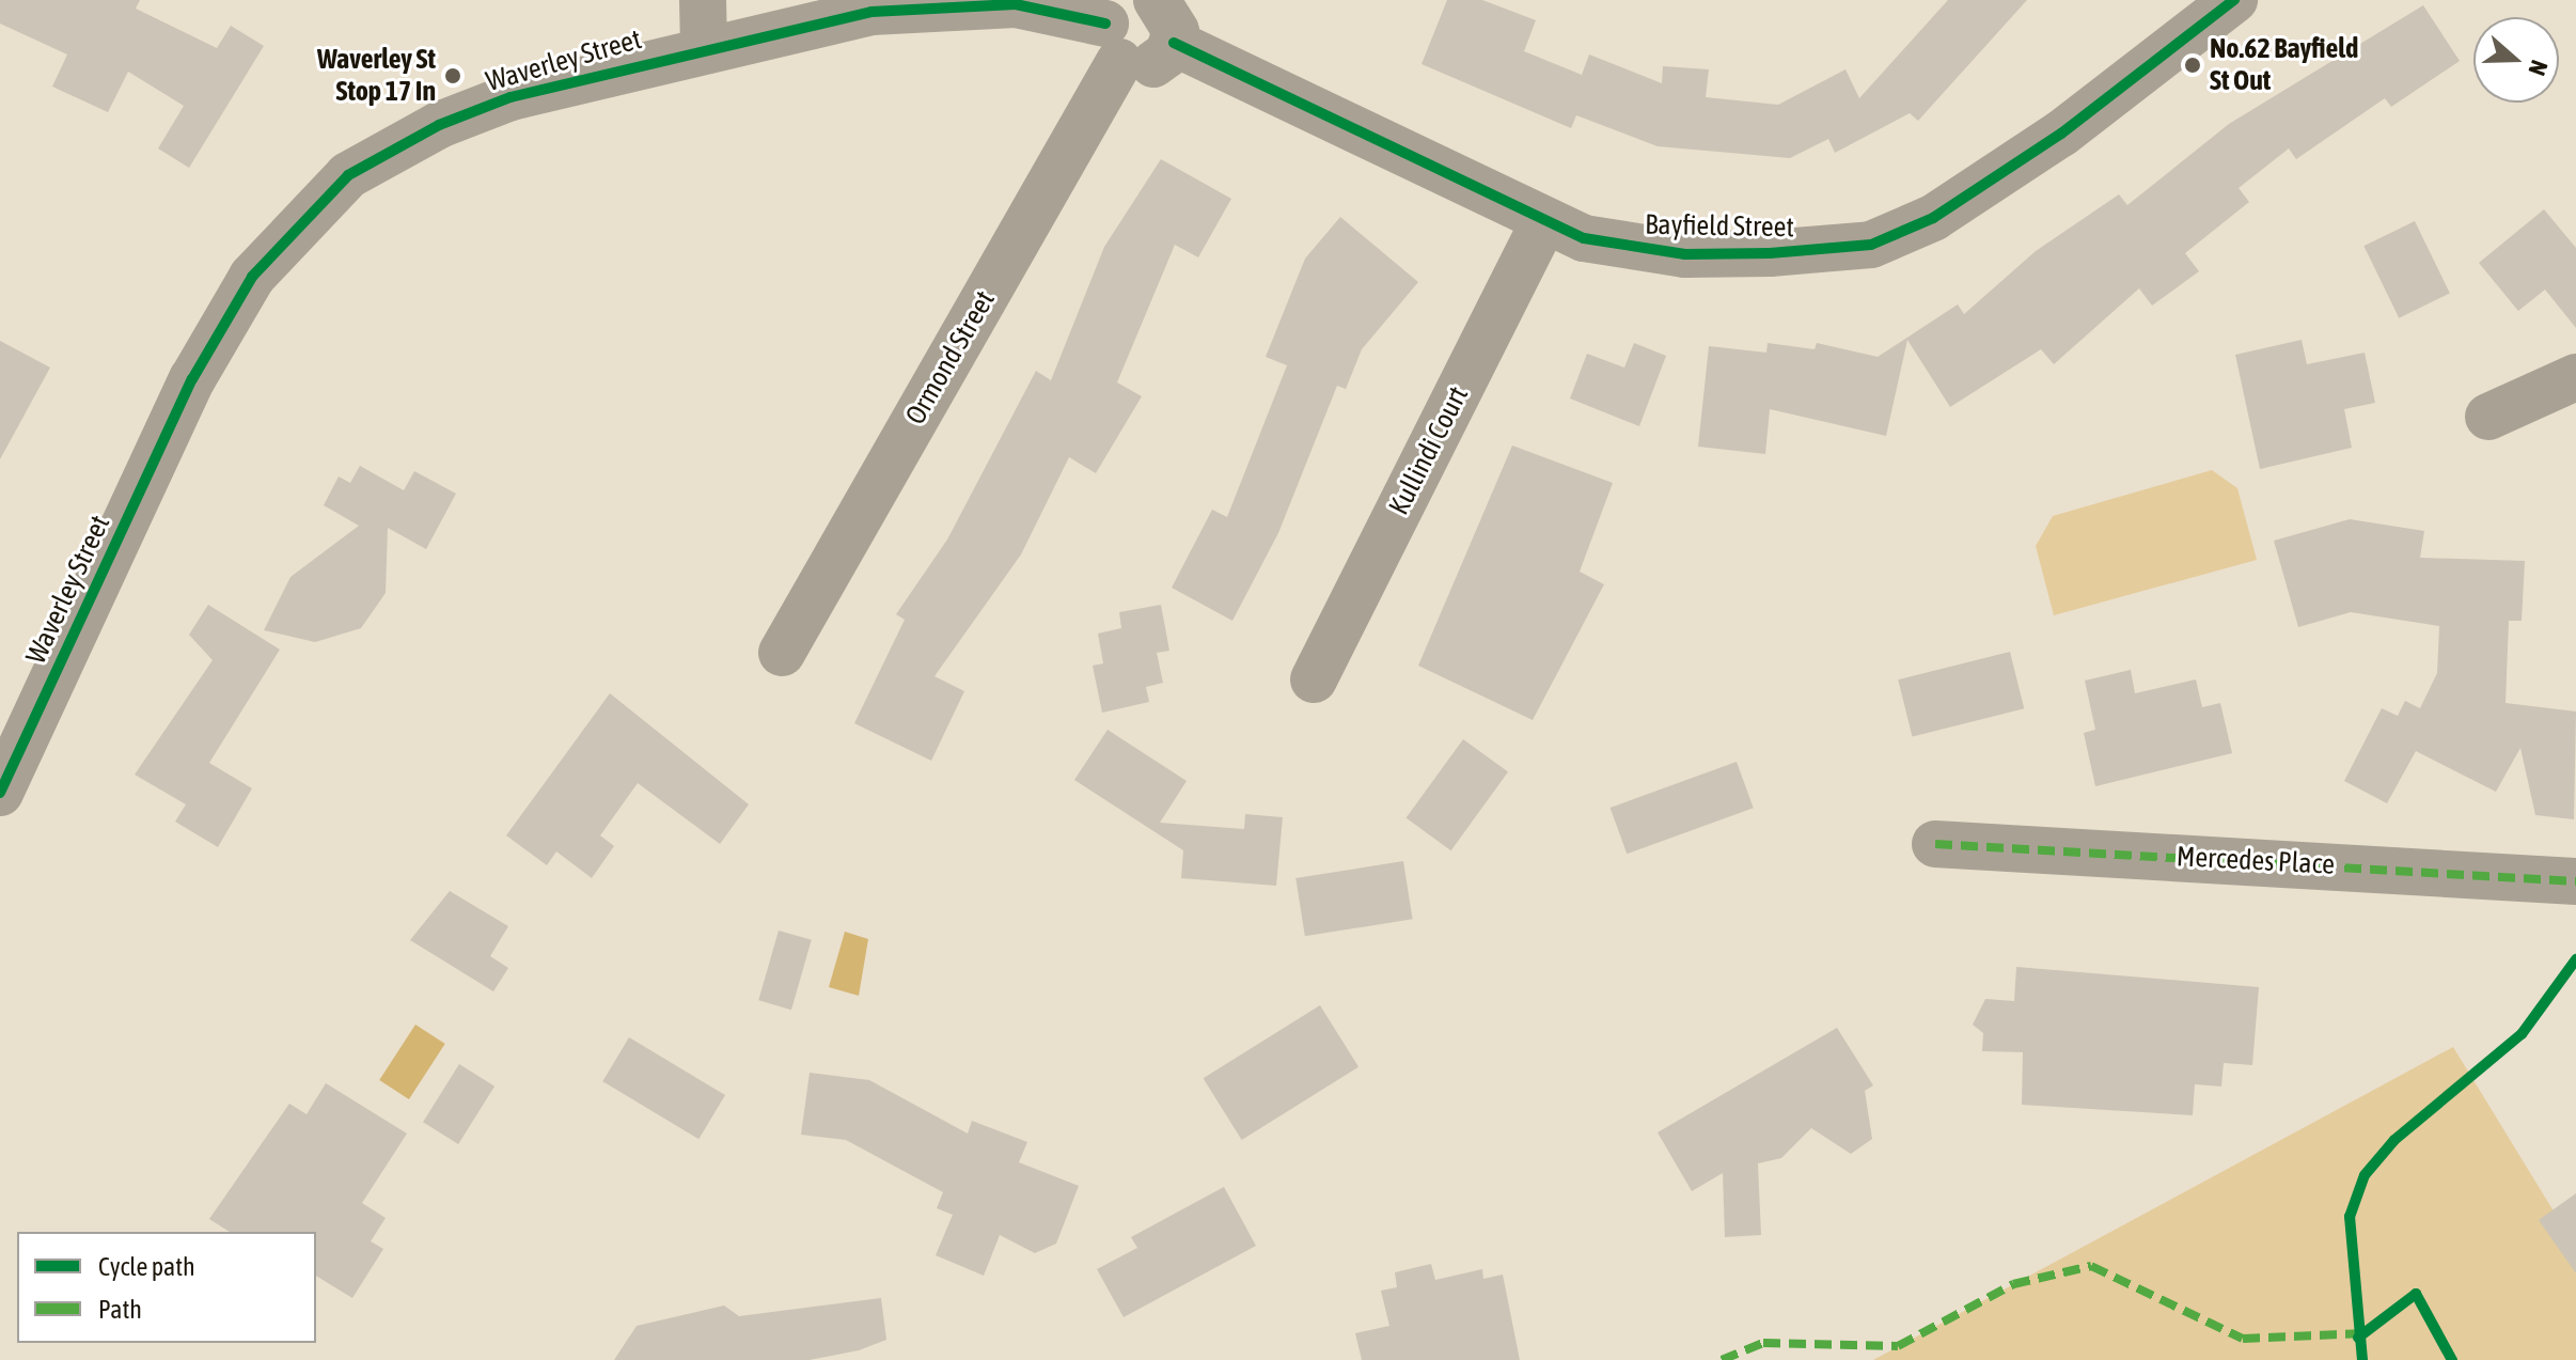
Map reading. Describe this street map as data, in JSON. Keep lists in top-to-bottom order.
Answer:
{
  "streets": {
    "street": [
      "Waverley Street",
      "Bayfield Street",
      "Ormond Street",
      "Kullindi Court",
      "Mercedes Place"
    ]
  },
  "crossings": [
    ["Waverley Street", "Bayfield Street"],
    ["Waverley Street", "Ormond Street"],
    ["Bayfield Street", "Kullindi Court"]
  ],
  "places": ["No.62 Bayfield St Out", "Waverley St Stop 17 In"],
  "legend": ["Cycle path", "Path"],
  "north": "right"
}
